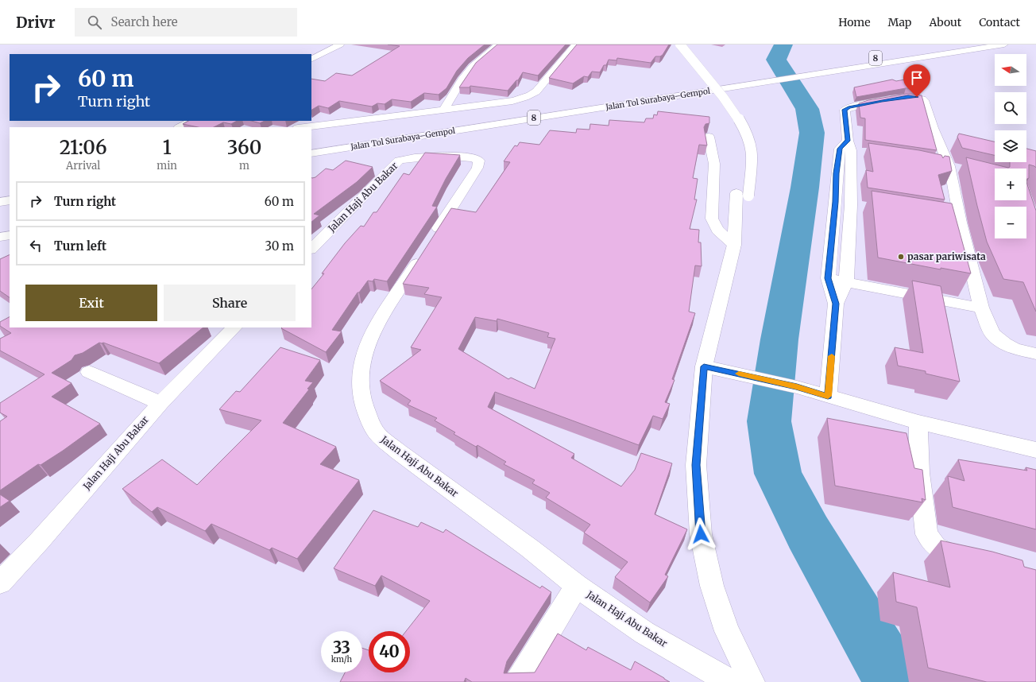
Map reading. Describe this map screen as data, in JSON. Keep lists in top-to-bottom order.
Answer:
{
  "streets": {
    "main road": ["8", "Jalan Tol Surabaya–Gempol", "Jalan Haji Abu Bakar"]
  },
  "places": ["pasar pariwisata"],
  "north": "left",
  "page": {
    "header": "Drivr",
    "search": "Search here",
    "nav": [
      "Home",
      "Map",
      "About",
      "Contact"
    ],
    "map_buttons": ["+", "−"],
    "turn": ["60 m", "Turn right"],
    "eta": [
      "21:06",
      "Arrival",
      "1",
      "min",
      "360",
      "m"
    ],
    "list": [
      {
        "name": "Turn right",
        "value": "60 m"
      },
      {
        "name": "Turn left",
        "value": "30 m"
      }
    ],
    "buttons": ["Exit", "Share"],
    "speed": "33 km/h",
    "limit": "40"
  }
}
